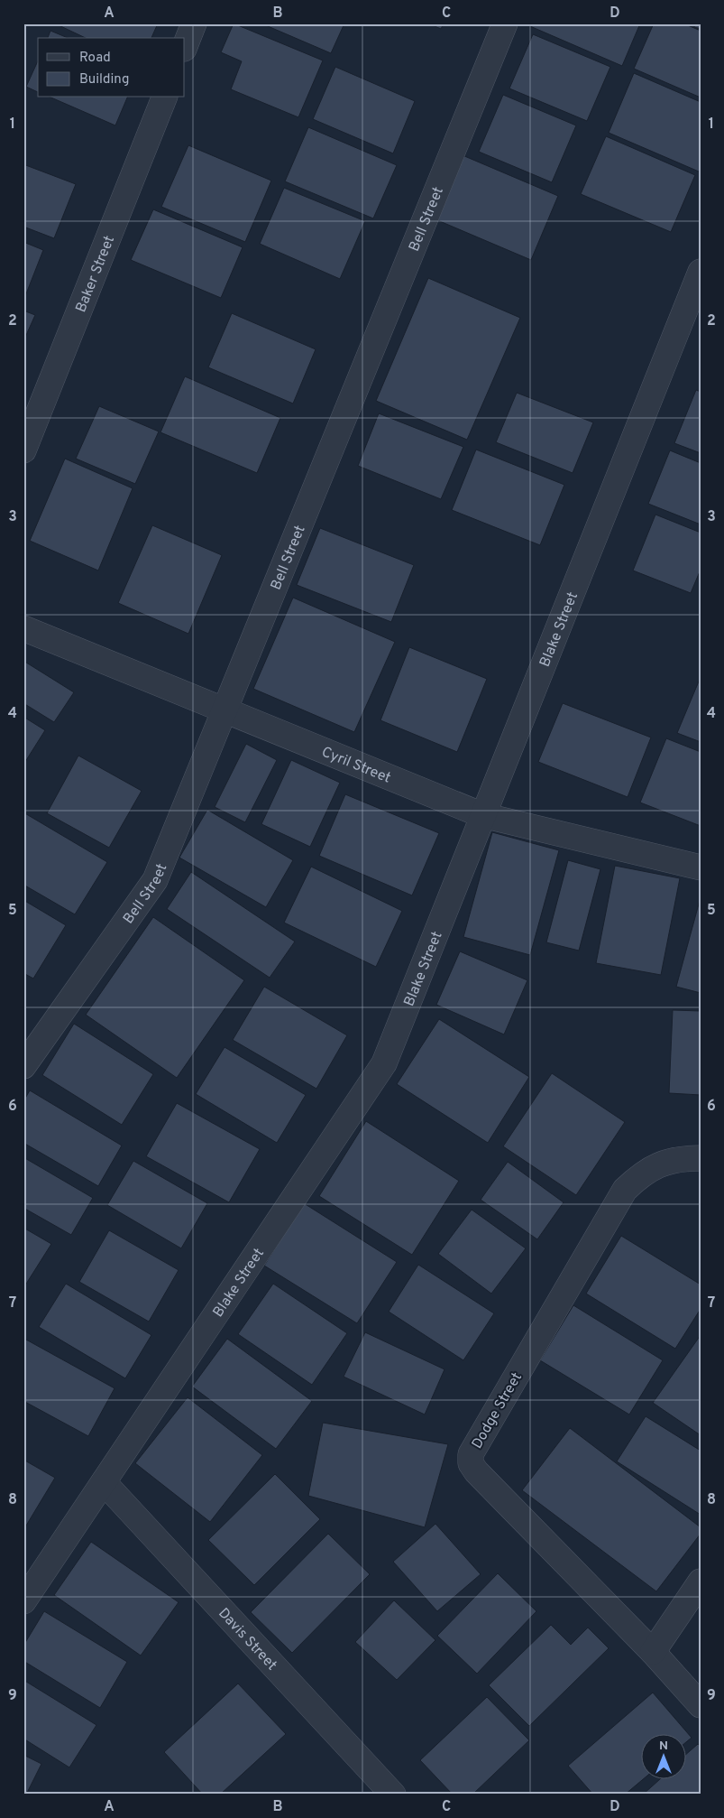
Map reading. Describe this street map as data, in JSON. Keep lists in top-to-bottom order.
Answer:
{
  "streets": {
    "street": [
      "Bell Street",
      "Baker Street",
      "Blake Street",
      "Cyril Street",
      "Dodge Street",
      "Davis Street"
    ]
  },
  "crossings": [
    ["Bell Street", "Cyril Street"],
    ["Blake Street", "Cyril Street"],
    ["Blake Street", "Davis Street"]
  ],
  "legend": ["Road", "Building"],
  "north": "top",
  "grid": {
    "columns": [
      "A",
      "B",
      "C",
      "D"
    ],
    "rows": [
      "1",
      "2",
      "3",
      "4",
      "5",
      "6",
      "7",
      "8",
      "9"
    ]
  }
}
